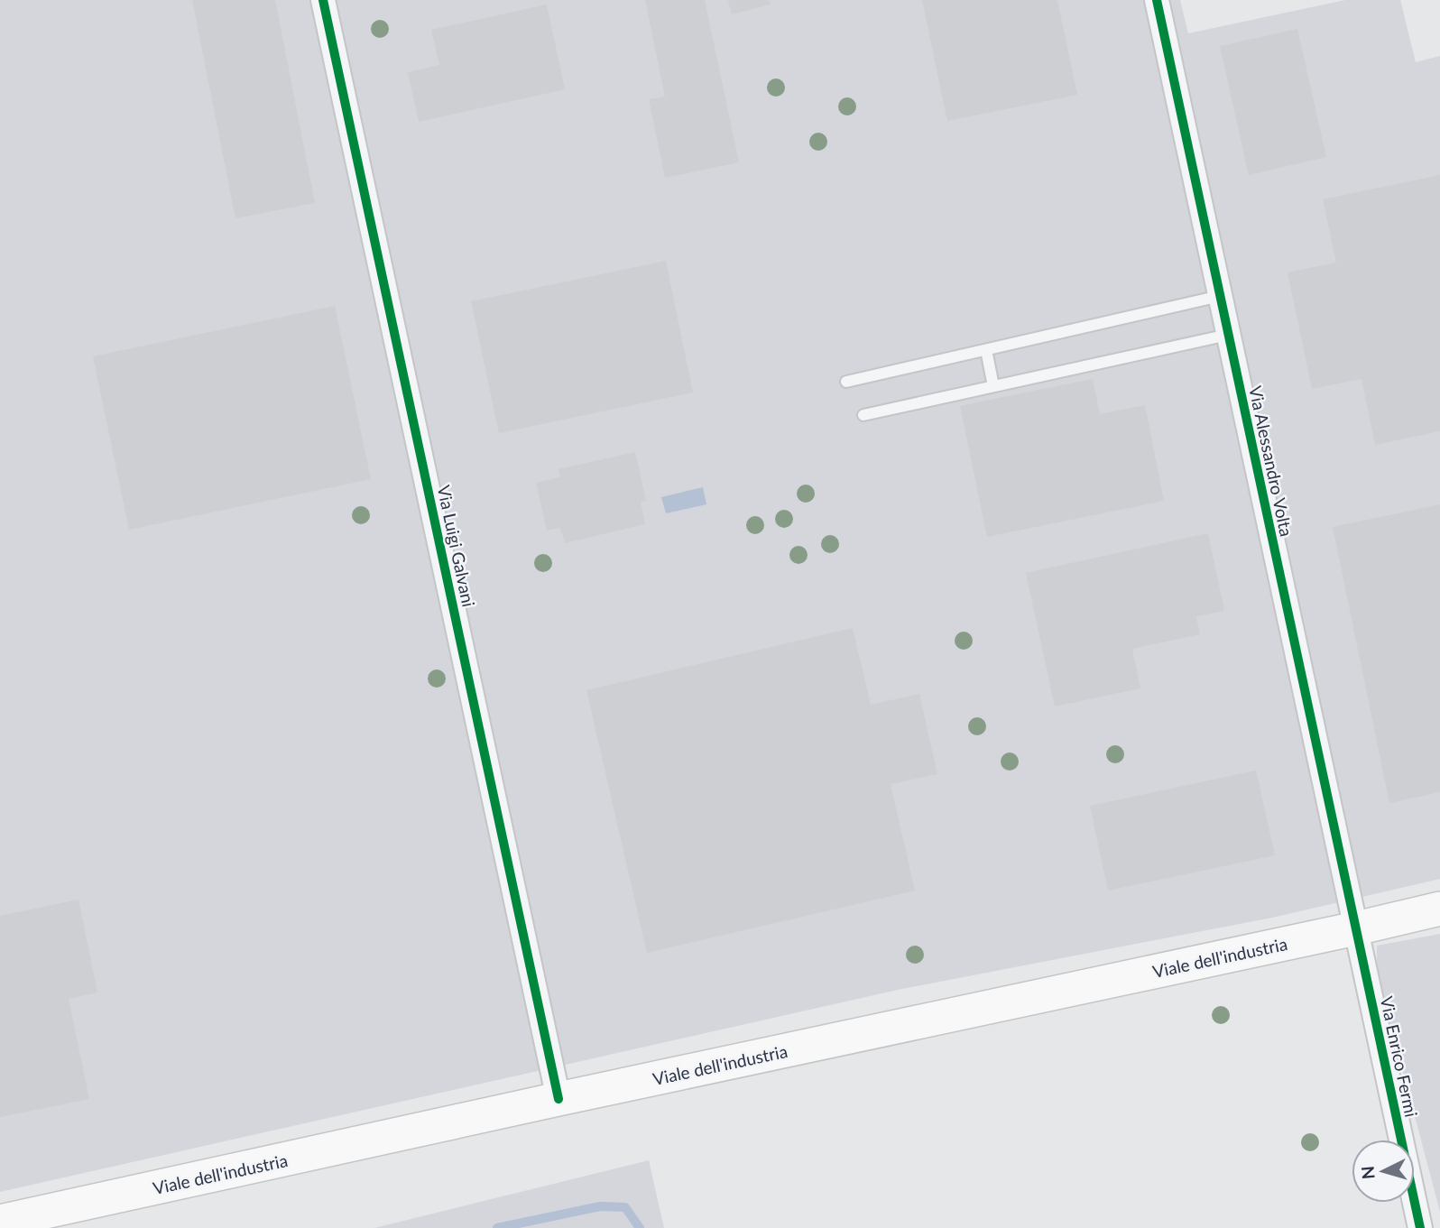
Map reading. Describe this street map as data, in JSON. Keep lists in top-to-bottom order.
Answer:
{
  "streets": {
    "main road": ["Viale dell'industria"],
    "street": ["Via Alessandro Volta", "Via Luigi Galvani", "Via Enrico Fermi"]
  },
  "crossings": [
    ["Via Alessandro Volta", "Viale dell'industria"],
    ["Via Alessandro Volta", "Via Enrico Fermi"],
    ["Via Luigi Galvani", "Viale dell'industria"],
    ["Viale dell'industria", "Via Enrico Fermi"]
  ],
  "north": "left"
}
